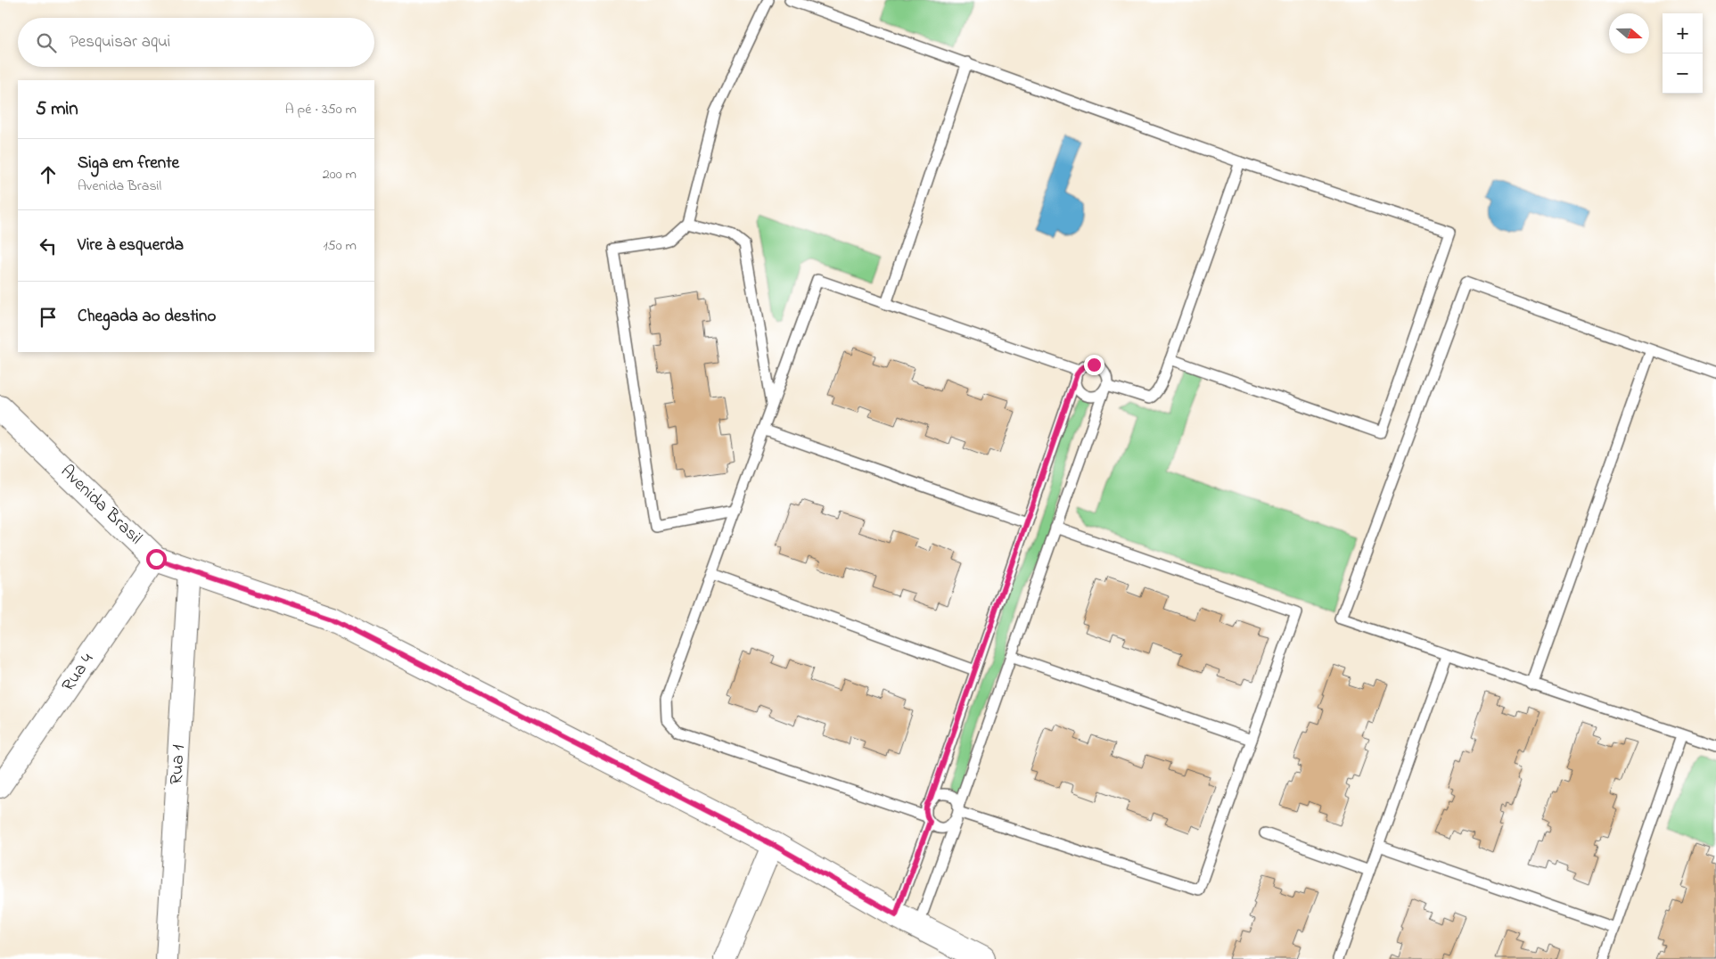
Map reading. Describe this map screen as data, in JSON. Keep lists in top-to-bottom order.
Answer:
{
  "streets": {
    "street": ["Avenida Brasil", "Rua 4", "Rua 1"]
  },
  "crossings": [
    ["Avenida Brasil", "Rua 4"],
    ["Avenida Brasil", "Rua 1"]
  ],
  "north": "right",
  "page": {
    "map_buttons": ["+", "−"],
    "search": "Pesquisar aqui",
    "heading": ["5 min", "A pé · 350 m"],
    "list": [
      ["Siga em frente", "Avenida Brasil", "200 m"],
      ["Vire à esquerda", "150 m"],
      "Chegada ao destino"
    ]
  }
}
